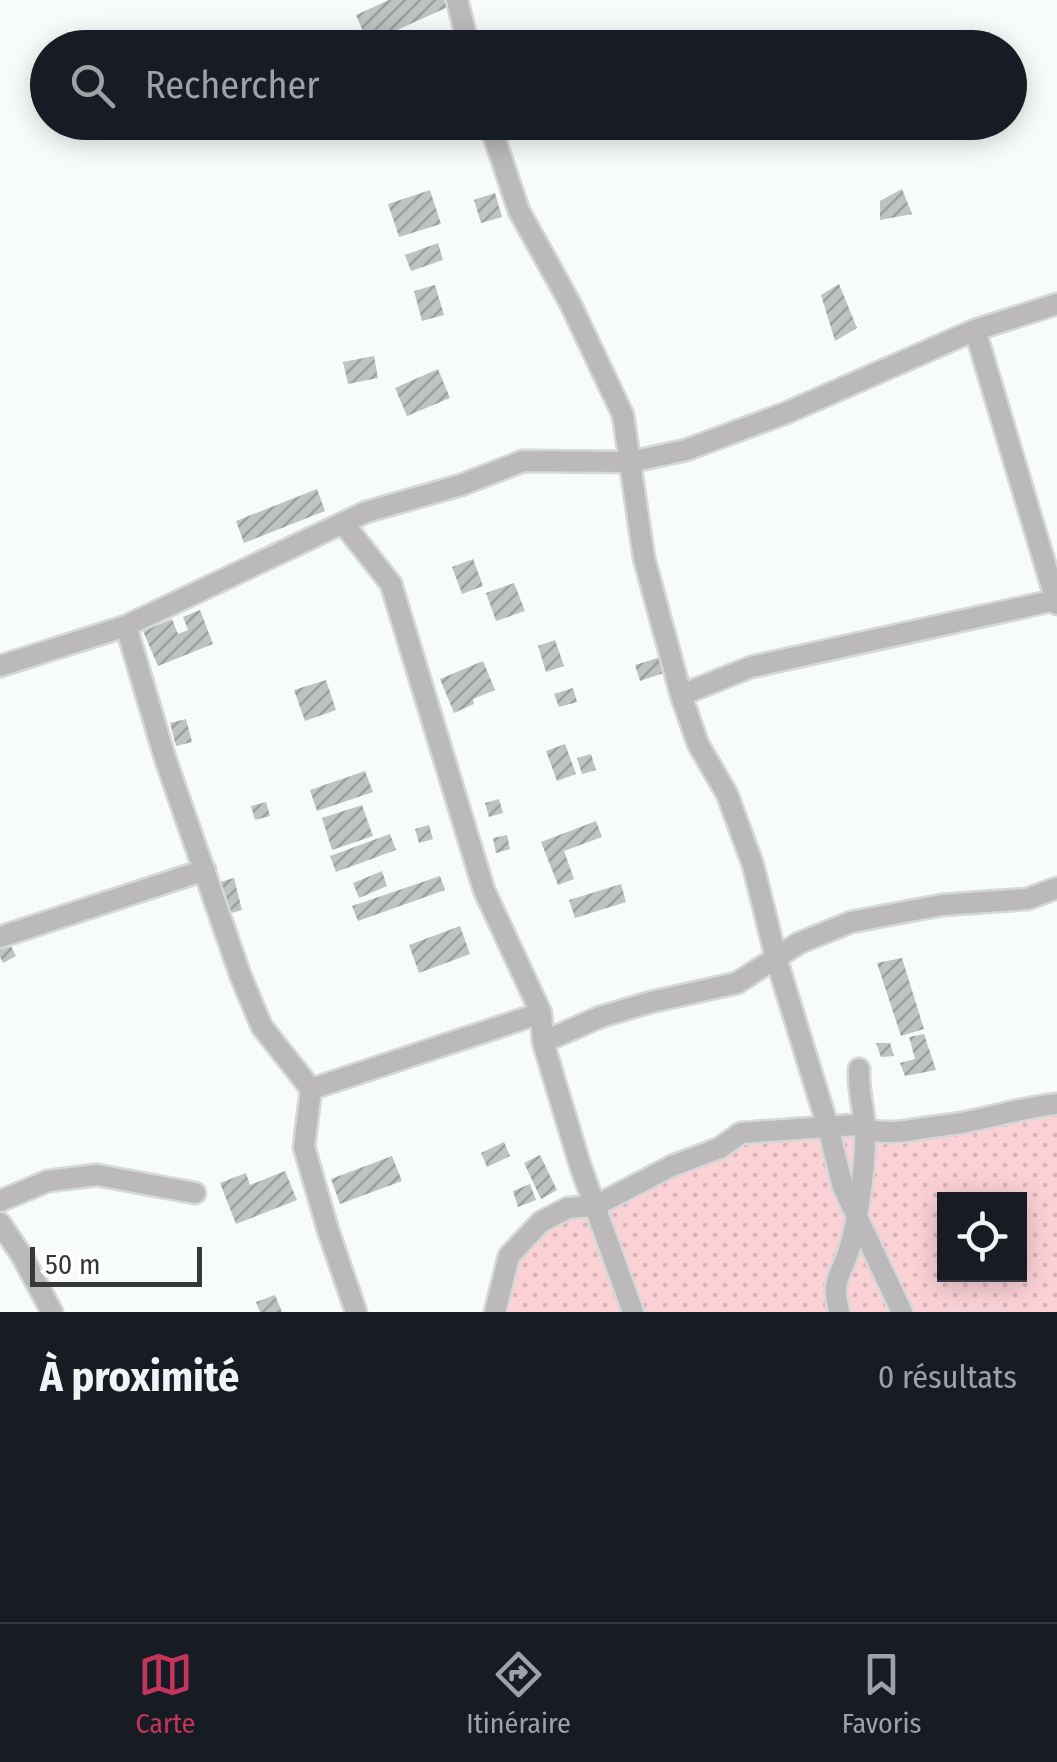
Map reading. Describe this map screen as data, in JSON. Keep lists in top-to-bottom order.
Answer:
{
  "scale_bar": "50 m",
  "page": {
    "search": "Rechercher",
    "scale": "50 m",
    "heading": ["À proximité", "0 résultats"],
    "nav": ["Carte", "Itinéraire", "Favoris"]
  }
}
